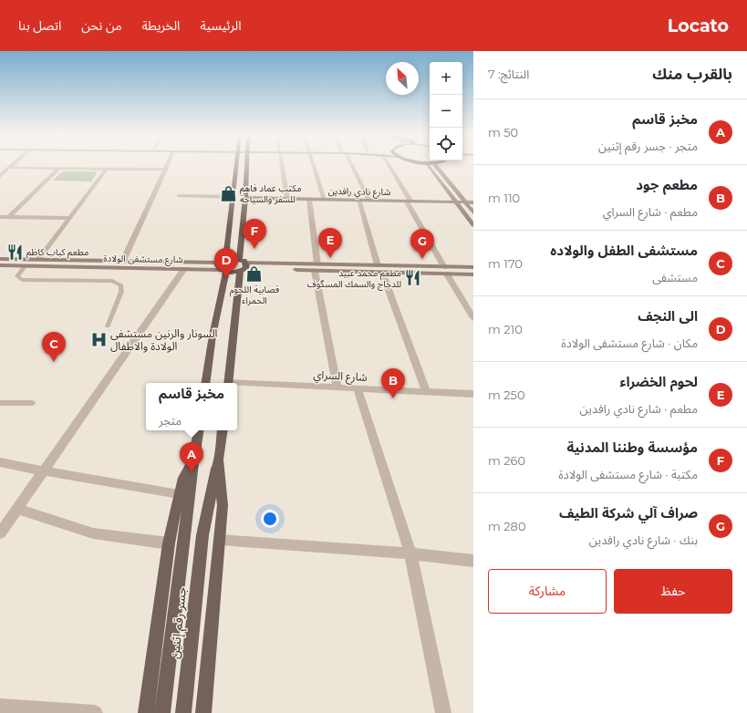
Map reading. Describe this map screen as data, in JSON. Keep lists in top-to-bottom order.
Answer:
{
  "streets": {
    "main road": ["شارع نادي رافدين", "شارع مستشفى الولادة", "جسر رقم إثنين"],
    "street": ["شارع السراي"]
  },
  "places": {
    "shop": ["مكتب عماد فاهم للسفر والسياحة", "قصابية اللحوم الحمراء"],
    "restaurant": ["مطعم كباب كاظم", "مطعم محمد عبيد للدجاج والسمك المسگوف"],
    "hospital": ["السونار والرنين مستشفى الولادة والاطفال"]
  },
  "north": "top left",
  "page": {
    "header": "Locato",
    "nav": [
      "الرئيسية",
      "الخريطة",
      "من نحن",
      "اتصل بنا"
    ],
    "heading": ["بالقرب منك", "النتائج: 7"],
    "map_buttons": ["+", "−"],
    "list": [
      {
        "mark": "A",
        "name": "مخبز قاسم",
        "note": "متجر · جسر رقم إثنين",
        "value": "50 m"
      },
      {
        "mark": "B",
        "name": "مطعم جود",
        "note": "مطعم · شارع السراي",
        "value": "110 m"
      },
      {
        "mark": "C",
        "name": "مستشفى الطفل والولاده",
        "note": "مستشفى",
        "value": "170 m"
      },
      {
        "mark": "D",
        "name": "الى النجف",
        "note": "مكان · شارع مستشفى الولادة",
        "value": "210 m"
      },
      {
        "mark": "E",
        "name": "لحوم الخضراء",
        "note": "مطعم · شارع نادي رافدين",
        "value": "250 m"
      },
      {
        "mark": "F",
        "name": "مؤسسة وطننا المدنية",
        "note": "مكتبة · شارع مستشفى الولادة",
        "value": "260 m"
      },
      {
        "mark": "G",
        "name": "صراف آلي شركة الطيف",
        "note": "بنك · شارع نادي رافدين",
        "value": "280 m"
      }
    ],
    "pins": [
      "F",
      "E",
      "G",
      "D",
      "C",
      "B",
      "A"
    ],
    "popup": ["مخبز قاسم", "متجر"],
    "buttons": ["حفظ", "مشاركة"]
  }
}
